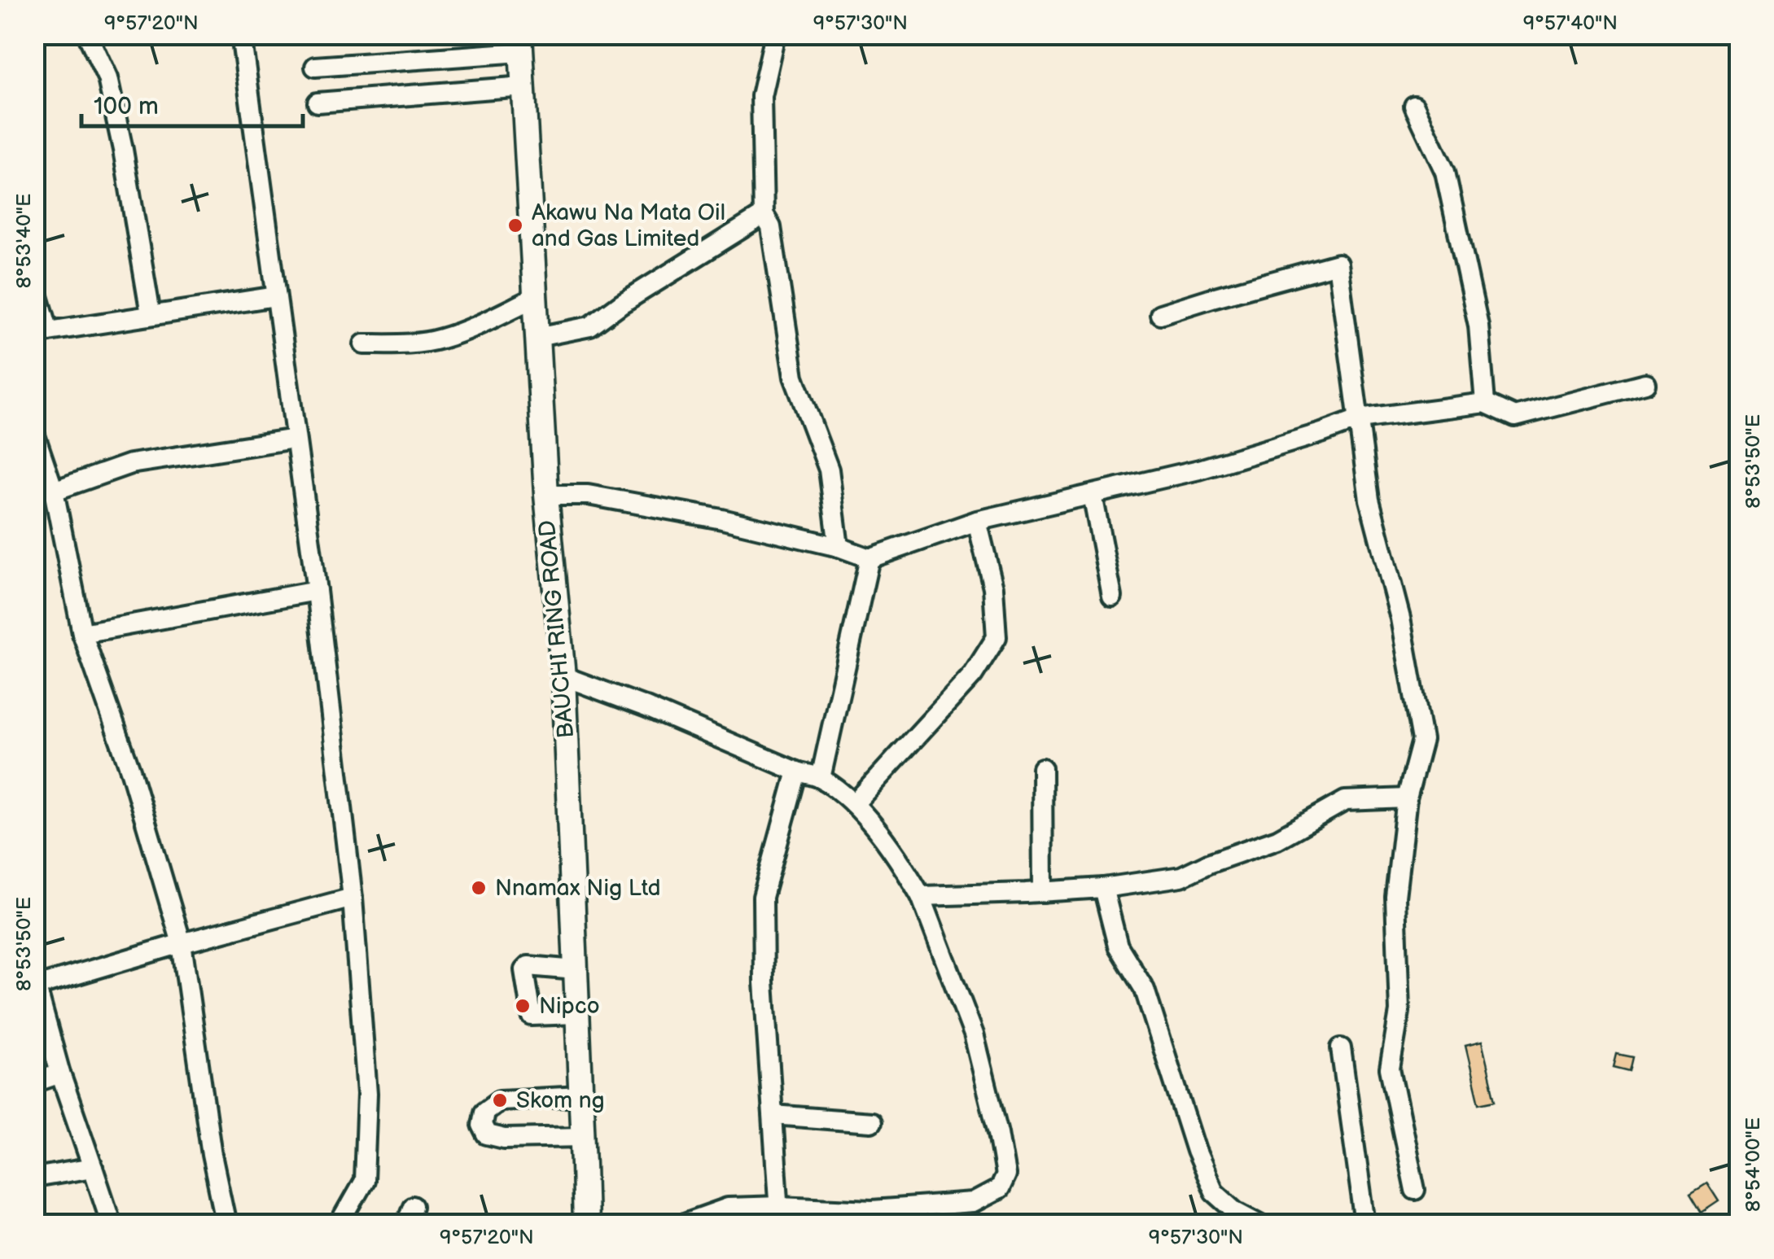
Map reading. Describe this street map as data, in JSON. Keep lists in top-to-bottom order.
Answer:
{
  "streets": {
    "main road": ["BAUCHI RING ROAD"]
  },
  "places": [
    "Akawu Na Mata Oil and Gas Limited",
    "Nnamax Nig Ltd",
    "Nipco",
    "Skom ng"
  ],
  "scale_bar": "100 m",
  "coordinates": [
    "9°57'20\"N",
    "9°57'30\"N",
    "9°57'40\"N",
    "8°53'40\"E",
    "8°53'50\"E",
    "8°54'00\"E"
  ]
}
